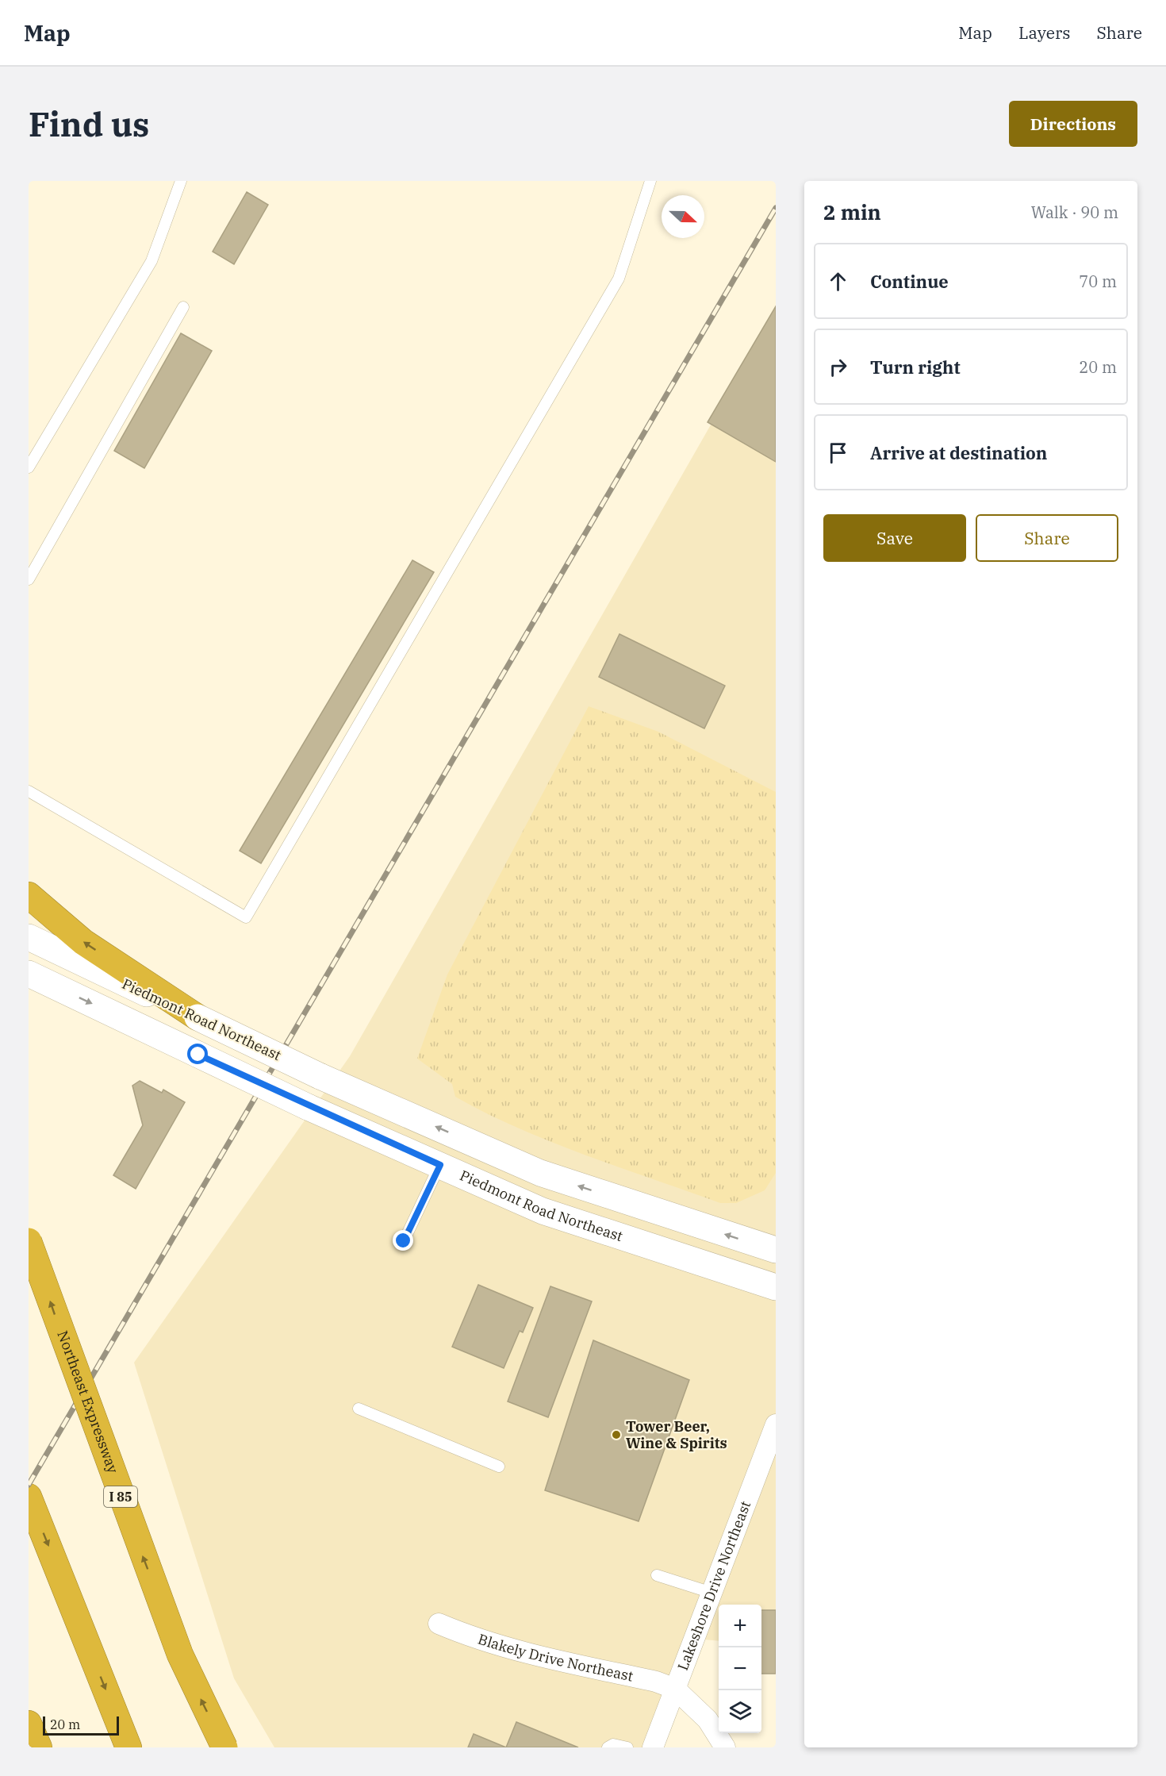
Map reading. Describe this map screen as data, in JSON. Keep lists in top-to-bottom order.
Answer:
{
  "streets": {
    "highway": ["Northeast Expressway", "I 85"],
    "main road": ["Piedmont Road Northeast"],
    "street": ["Lakeshore Drive Northeast", "Blakely Drive Northeast"]
  },
  "crossings": [
    ["Lakeshore Drive Northeast", "Blakely Drive Northeast"]
  ],
  "places": ["Tower Beer, Wine & Spirits"],
  "scale_bar": "20 m",
  "north": "right",
  "page": {
    "header": "Map",
    "nav": ["Map", "Layers", "Share"],
    "buttons": [
      "Directions",
      ["Save", "Share"]
    ],
    "title": "Find us",
    "heading": ["2 min", "Walk · 90 m"],
    "list": [
      ["Continue", "70 m"],
      ["Turn right", "20 m"],
      "Arrive at destination"
    ],
    "map_buttons": ["+", "−"],
    "scale": "20 m"
  }
}
